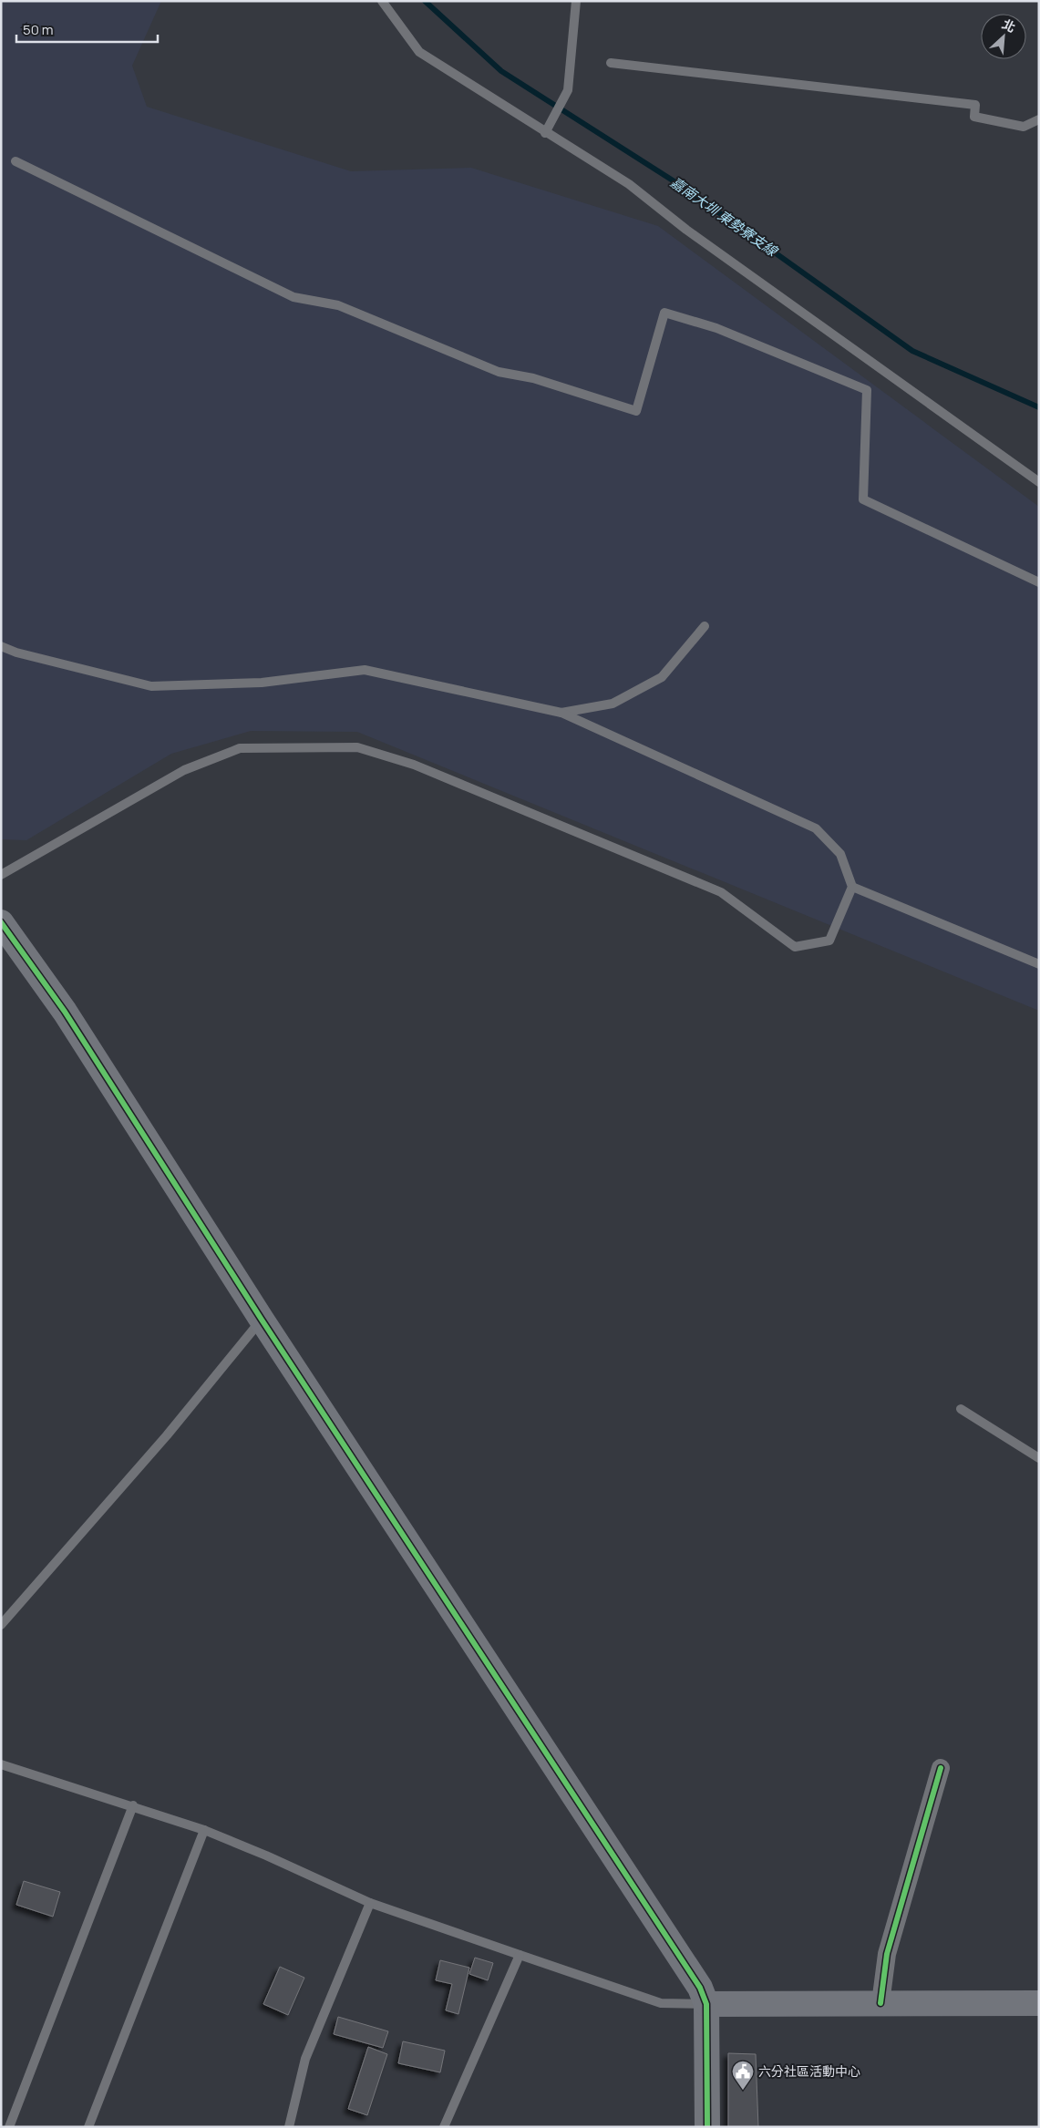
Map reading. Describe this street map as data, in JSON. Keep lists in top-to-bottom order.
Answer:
{
  "water": ["嘉南大圳 東勢寮支線"],
  "places": {
    "public building": ["六分社區活動中心"]
  },
  "scale_bar": "50 m",
  "north": "top right"
}
